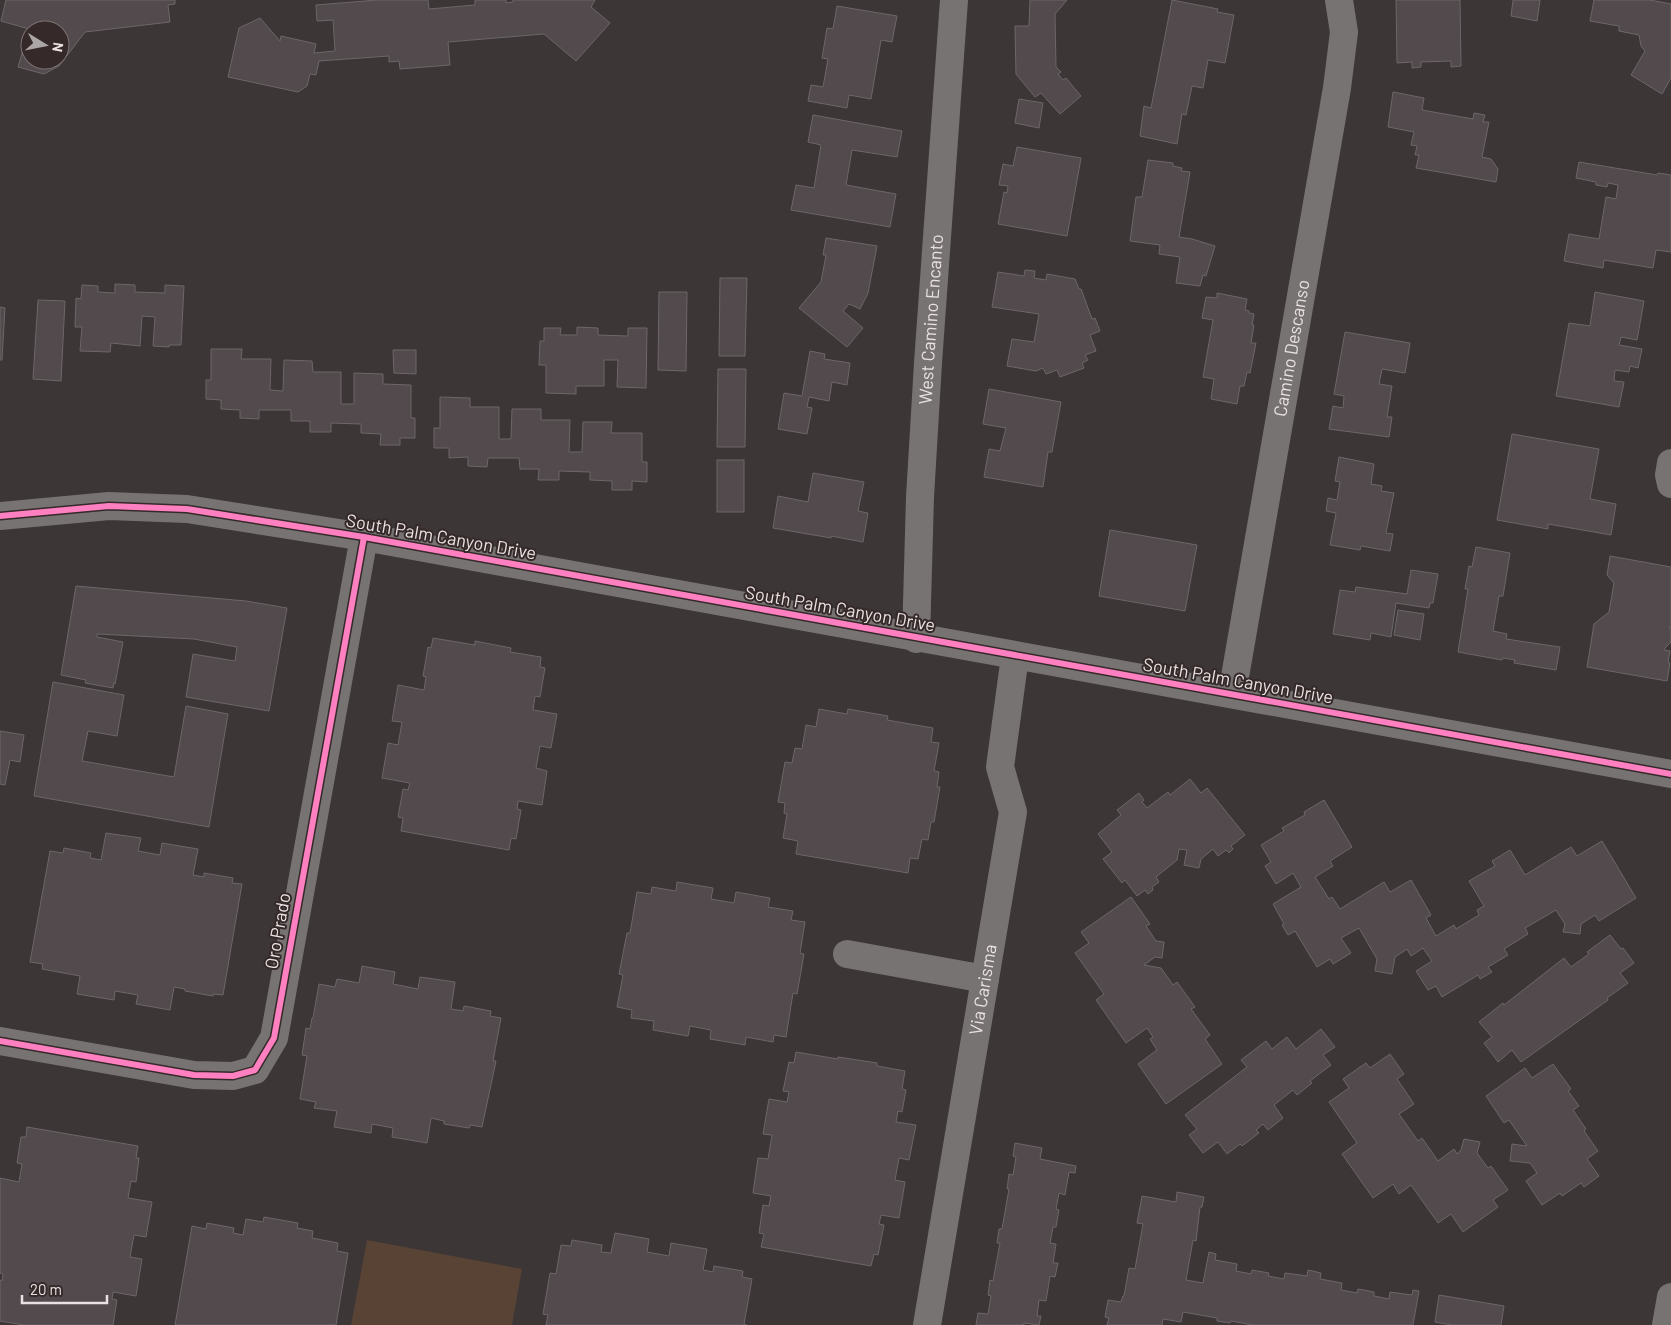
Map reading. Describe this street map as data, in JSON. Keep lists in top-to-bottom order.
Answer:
{
  "streets": {
    "street": [
      "West Camino Encanto",
      "Camino Descanso",
      "South Palm Canyon Drive",
      "Oro Prado",
      "Via Carisma"
    ]
  },
  "crossings": [
    ["West Camino Encanto", "South Palm Canyon Drive"],
    ["Camino Descanso", "South Palm Canyon Drive"],
    ["South Palm Canyon Drive", "Oro Prado"],
    ["South Palm Canyon Drive", "Via Carisma"]
  ],
  "scale_bar": "20 m",
  "north": "right"
}
